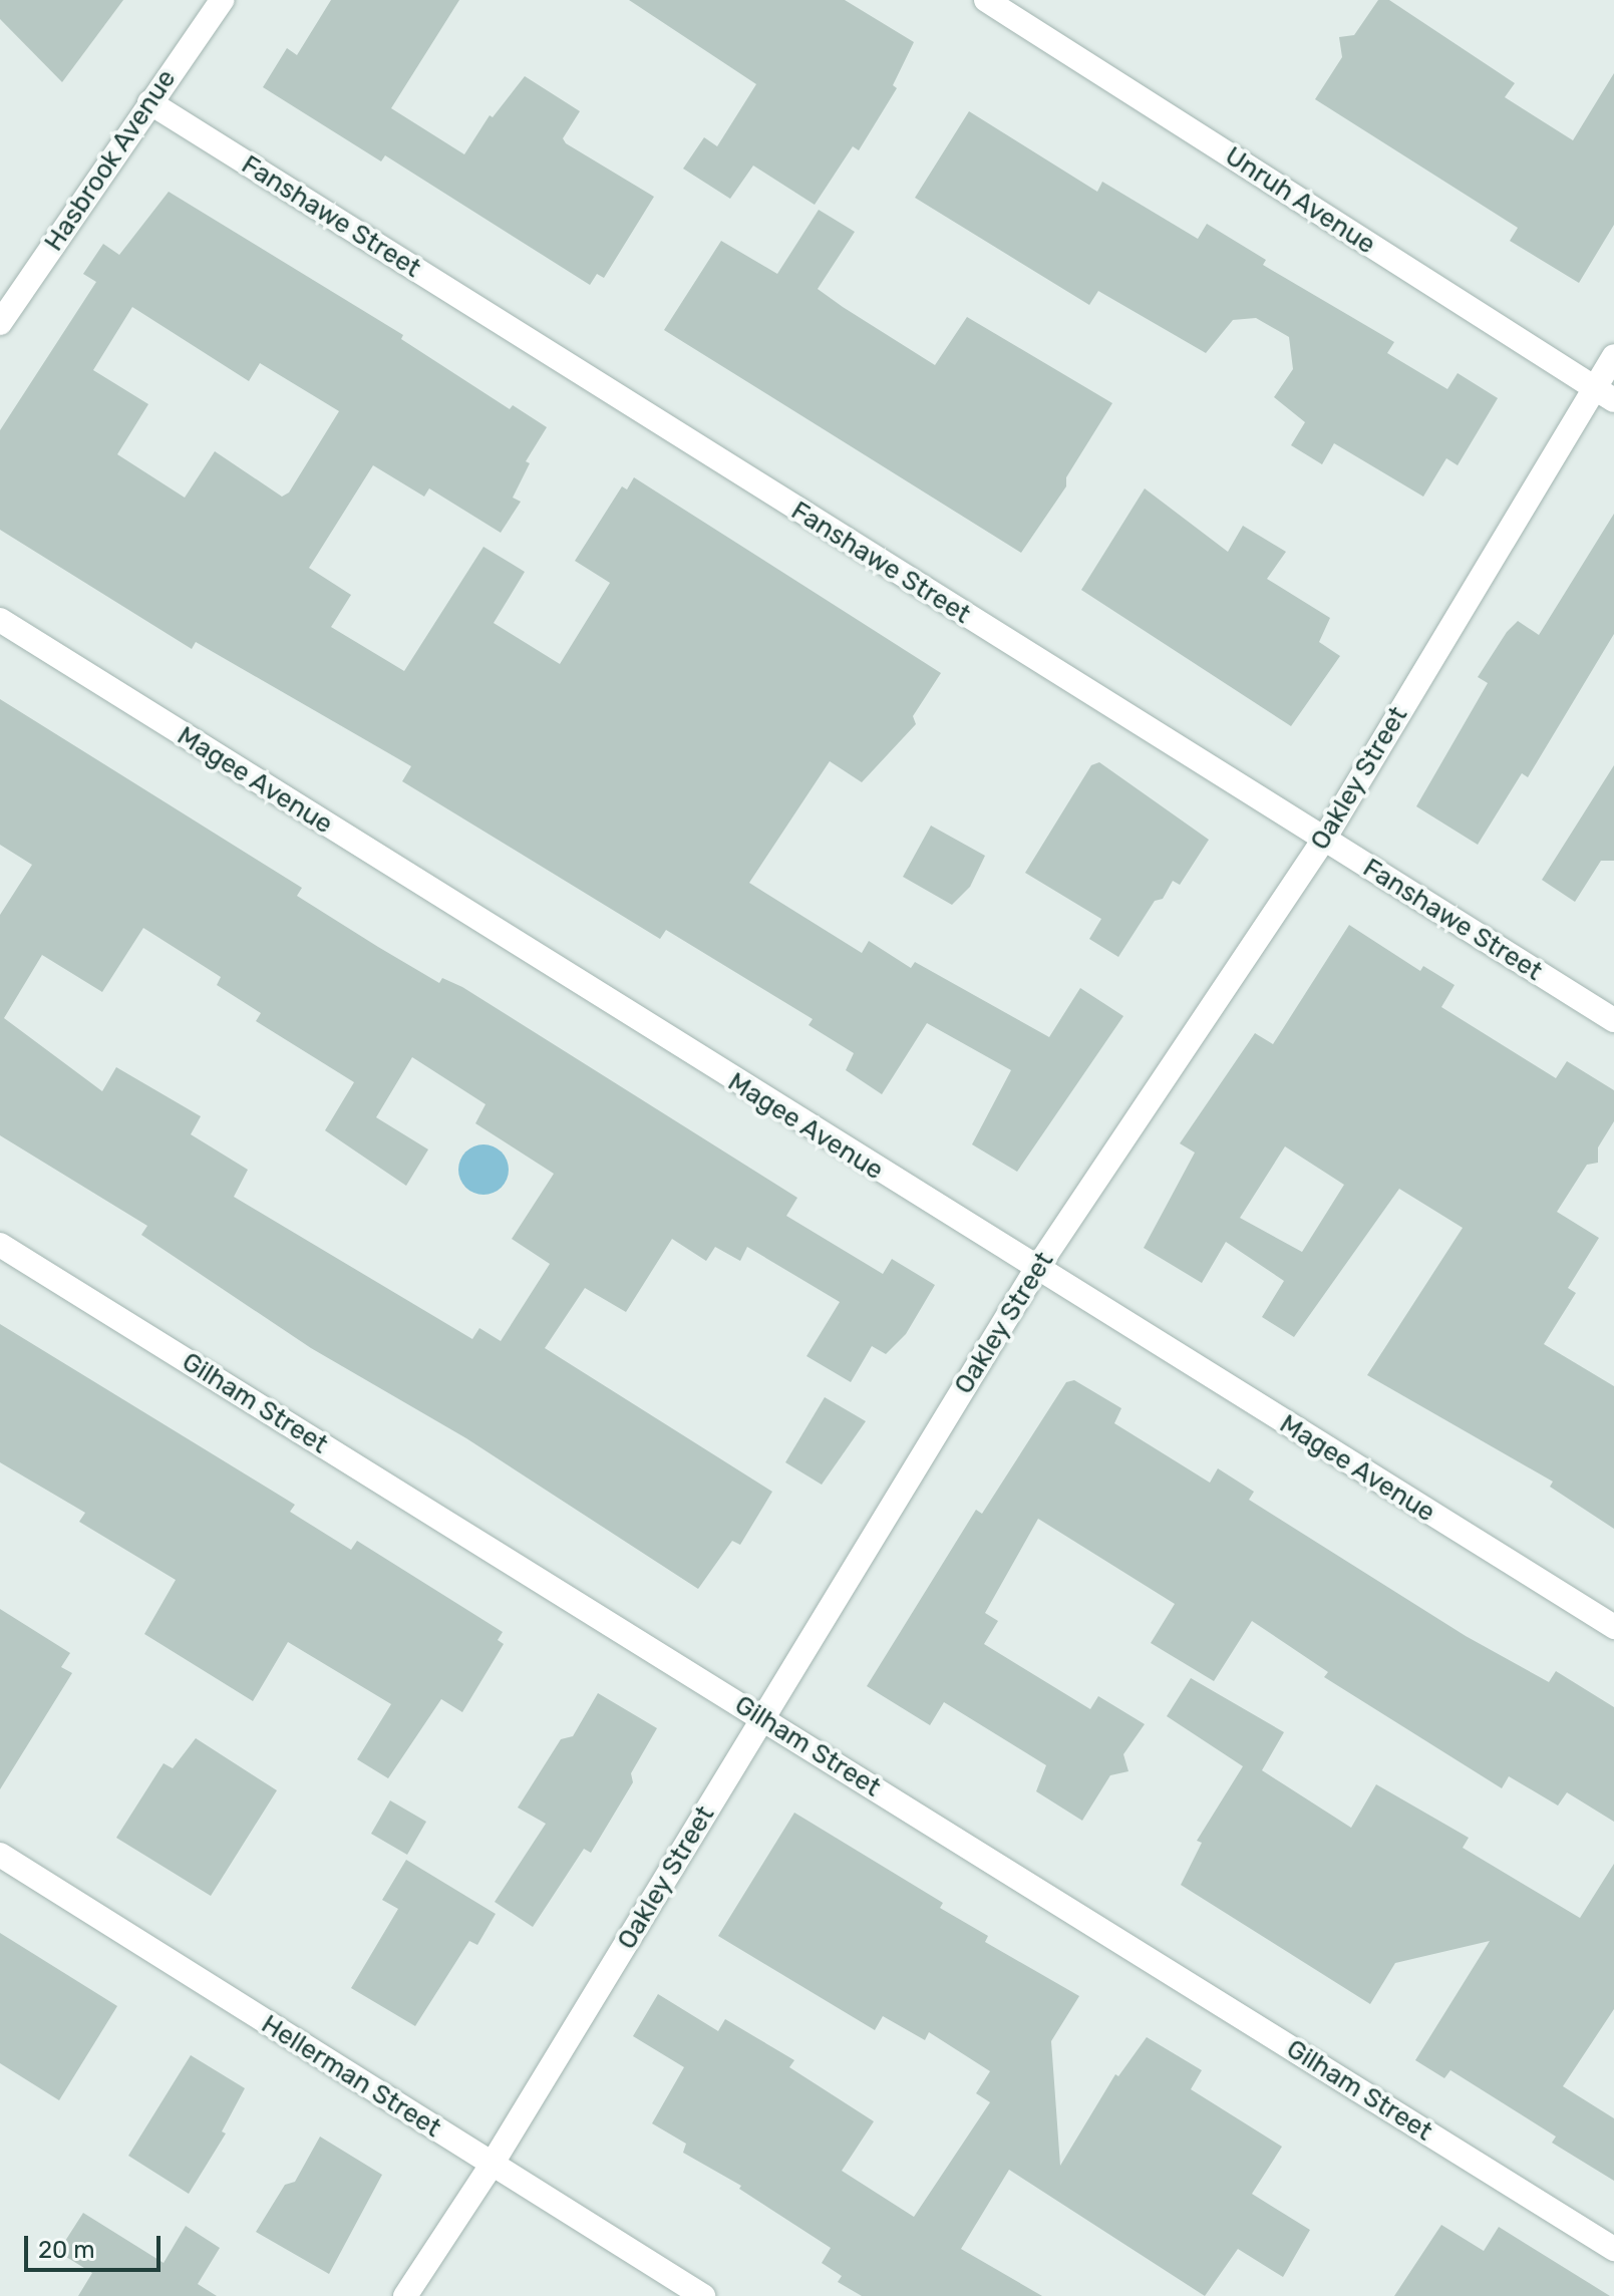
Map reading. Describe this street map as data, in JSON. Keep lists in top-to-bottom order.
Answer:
{
  "streets": {
    "street": [
      "Hasbrook Avenue",
      "Unruh Avenue",
      "Fanshawe Street",
      "Oakley Street",
      "Magee Avenue",
      "Gilham Street",
      "Hellerman Street"
    ]
  },
  "crossings": [
    ["Hasbrook Avenue", "Fanshawe Street"],
    ["Unruh Avenue", "Oakley Street"],
    ["Fanshawe Street", "Oakley Street"],
    ["Oakley Street", "Magee Avenue"],
    ["Oakley Street", "Gilham Street"],
    ["Oakley Street", "Hellerman Street"]
  ],
  "scale_bar": "20 m"
}
